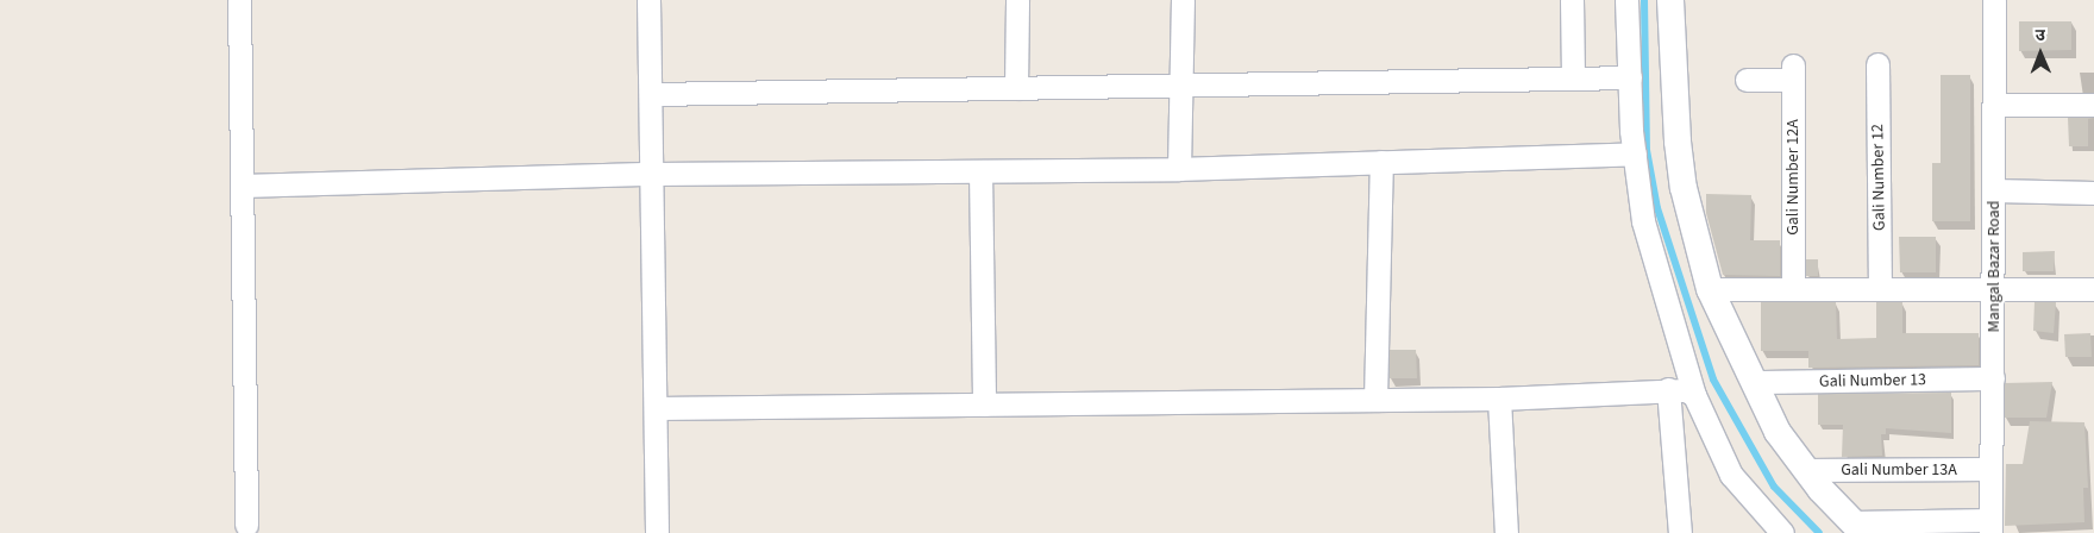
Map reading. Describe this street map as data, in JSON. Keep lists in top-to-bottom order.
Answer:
{
  "streets": {
    "street": [
      "Gali Number 12A",
      "Gali Number 12",
      "Mangal Bazar Road",
      "Gali Number 13",
      "Gali Number 13A"
    ]
  },
  "crossings": [
    ["Mangal Bazar Road", "Gali Number 13"],
    ["Mangal Bazar Road", "Gali Number 13A"]
  ],
  "north": "top"
}
